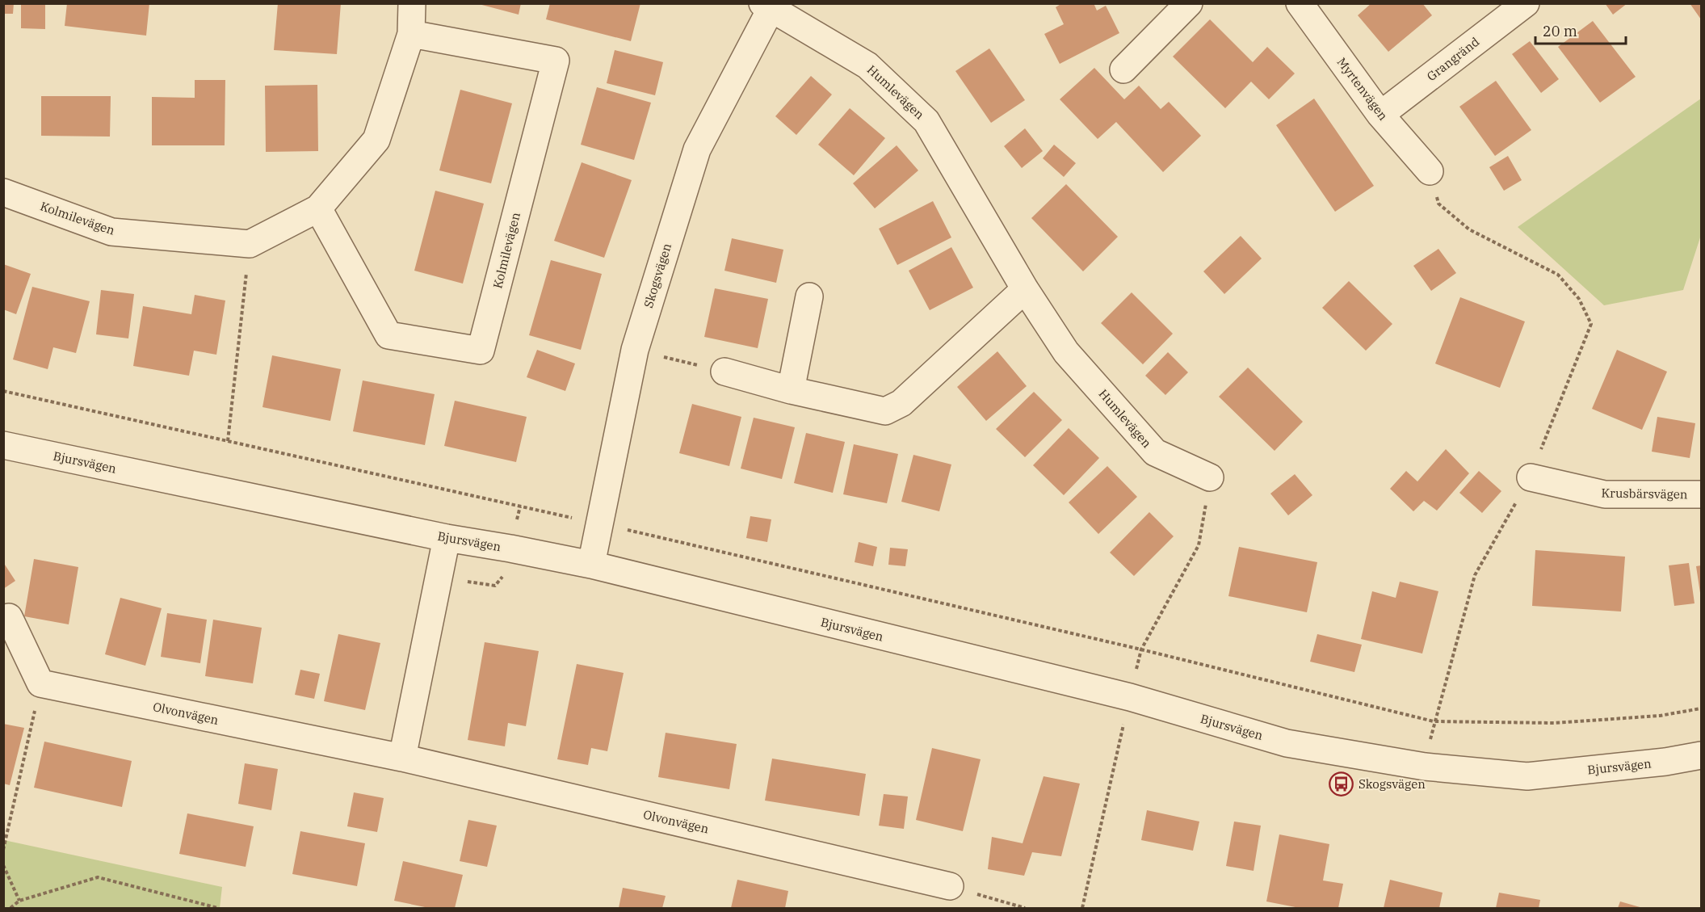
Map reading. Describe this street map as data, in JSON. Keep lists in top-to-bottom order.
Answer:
{
  "streets": {
    "street": [
      "Grangränd",
      "Myrtenvägen",
      "Humlevägen",
      "Kolmilevägen",
      "Skogsvägen",
      "Bjursvägen",
      "Krusbärsvägen",
      "Olvonvägen"
    ]
  },
  "crossings": [
    ["Grangränd", "Myrtenvägen"],
    ["Humlevägen", "Skogsvägen"],
    ["Skogsvägen", "Bjursvägen"]
  ],
  "places": {
    "bus stop": ["Skogsvägen"]
  },
  "scale_bar": "20 m"
}
